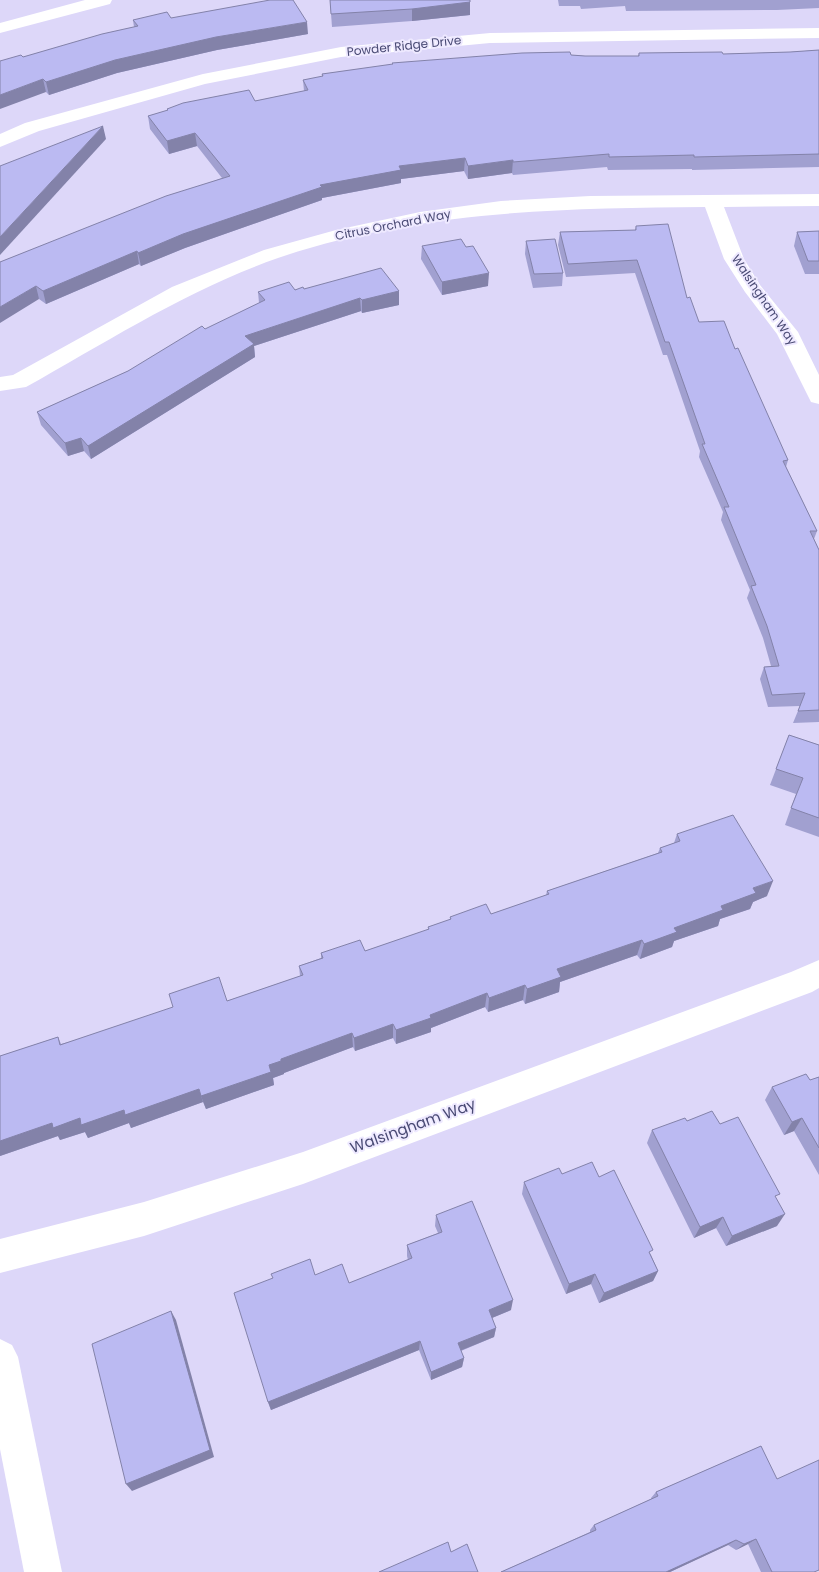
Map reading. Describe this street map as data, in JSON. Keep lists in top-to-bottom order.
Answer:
{
  "streets": {
    "street": ["Powder Ridge Drive", "Citrus Orchard Way", "Walsingham Way"]
  },
  "crossings": [
    ["Citrus Orchard Way", "Walsingham Way"]
  ]
}
